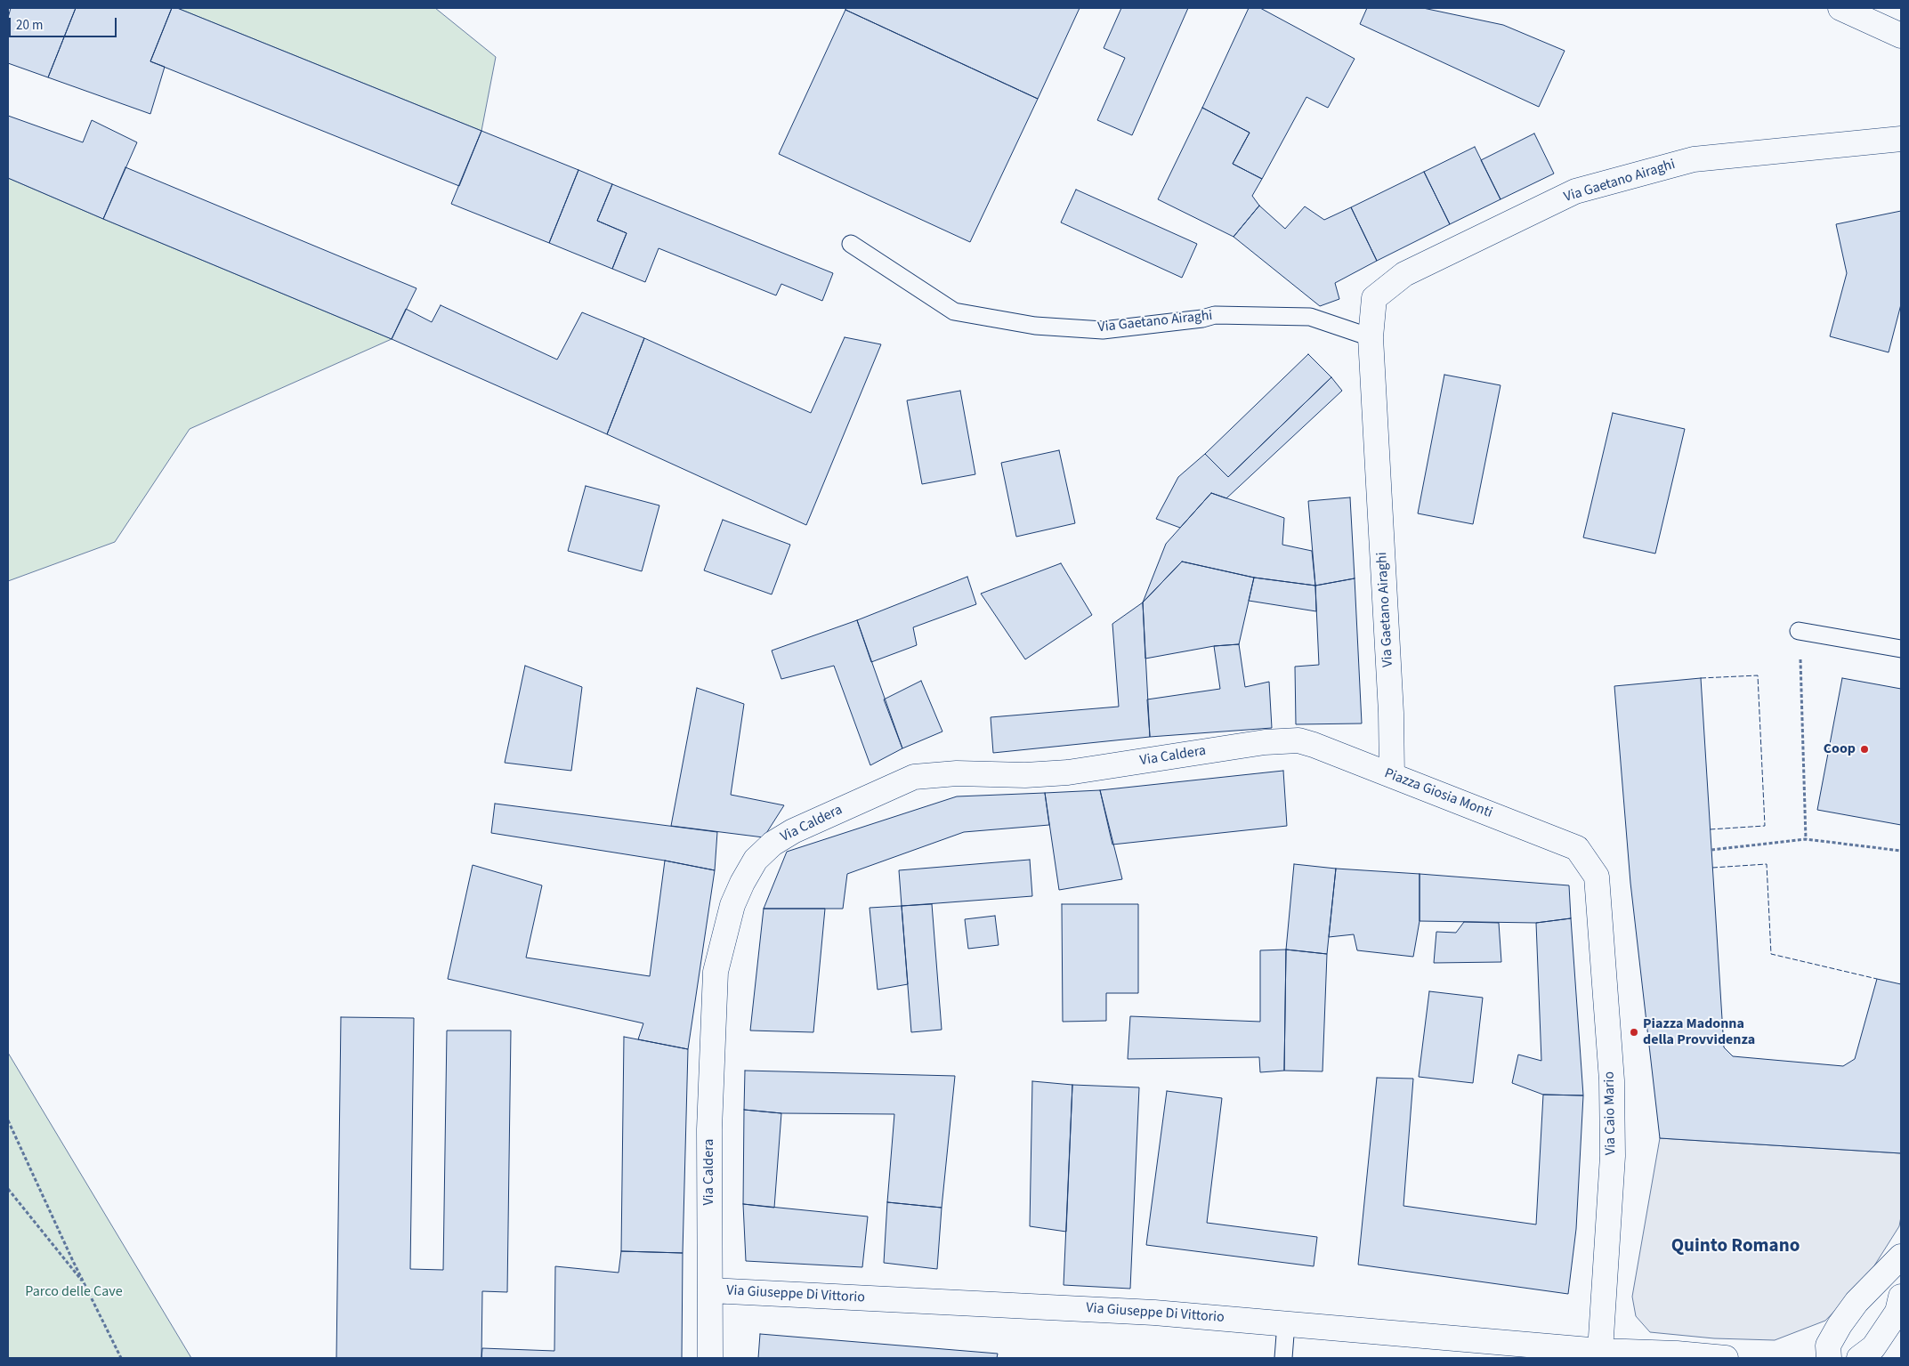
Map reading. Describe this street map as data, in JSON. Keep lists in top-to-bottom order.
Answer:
{
  "streets": {
    "street": [
      "Via Gaetano Airaghi",
      "Via Caldera",
      "Piazza Giosia Monti",
      "Via Caio Mario",
      "Via Giuseppe Di Vittorio"
    ]
  },
  "crossings": [
    ["Via Gaetano Airaghi", "Piazza Giosia Monti"],
    ["Via Caldera", "Piazza Giosia Monti"],
    ["Via Caldera", "Via Giuseppe Di Vittorio"],
    ["Piazza Giosia Monti", "Via Caio Mario"],
    ["Via Caio Mario", "Via Giuseppe Di Vittorio"]
  ],
  "districts": ["Quinto Romano"],
  "parks": ["Parco delle Cave"],
  "places": ["Coop", "Piazza Madonna della Provvidenza"],
  "scale_bar": "20 m"
}
